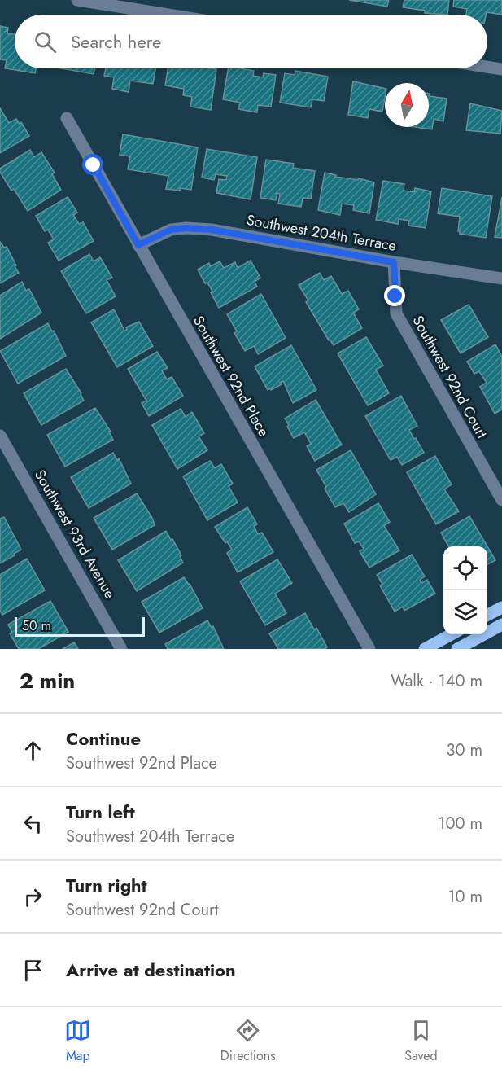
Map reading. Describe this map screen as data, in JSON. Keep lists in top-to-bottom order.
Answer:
{
  "streets": {
    "street": [
      "Southwest 204th Terrace",
      "Southwest 92nd Place",
      "Southwest 92nd Court",
      "Southwest 93rd Avenue"
    ]
  },
  "crossings": [
    ["Southwest 204th Terrace", "Southwest 92nd Place"],
    ["Southwest 204th Terrace", "Southwest 92nd Court"]
  ],
  "scale_bar": "50 m",
  "north": "top",
  "page": {
    "search": "Search here",
    "scale": "50 m",
    "heading": ["2 min", "Walk · 140 m"],
    "list": [
      ["Continue", "Southwest 92nd Place", "30 m"],
      ["Turn left", "Southwest 204th Terrace", "100 m"],
      ["Turn right", "Southwest 92nd Court", "10 m"],
      "Arrive at destination"
    ],
    "nav": ["Map", "Directions", "Saved"]
  }
}
